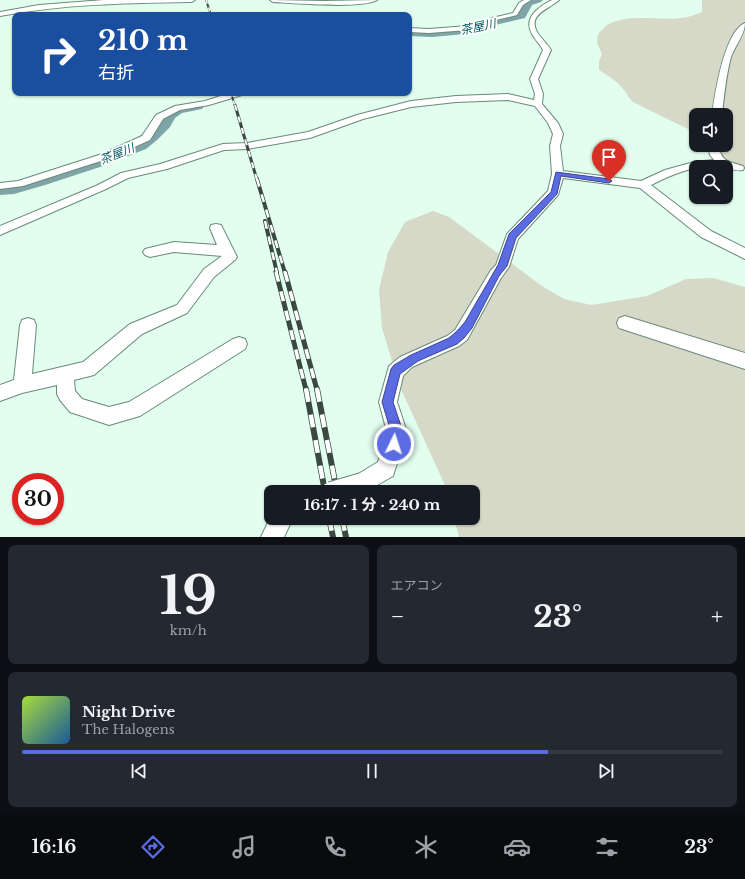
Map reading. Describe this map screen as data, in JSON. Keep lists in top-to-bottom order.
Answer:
{
  "water": ["茶屋川"],
  "page": {
    "turn": ["210 m", "右折"],
    "limit": "30",
    "trip": "16:17 · 1 分 · 240 m",
    "tile": [
      ["19", "km/h"],
      "エアコン"
    ],
    "heat": ["−", "23°", "+"],
    "song": ["Night Drive", "The Halogens"],
    "tabs": ["16:16", "23°"]
  }
}
